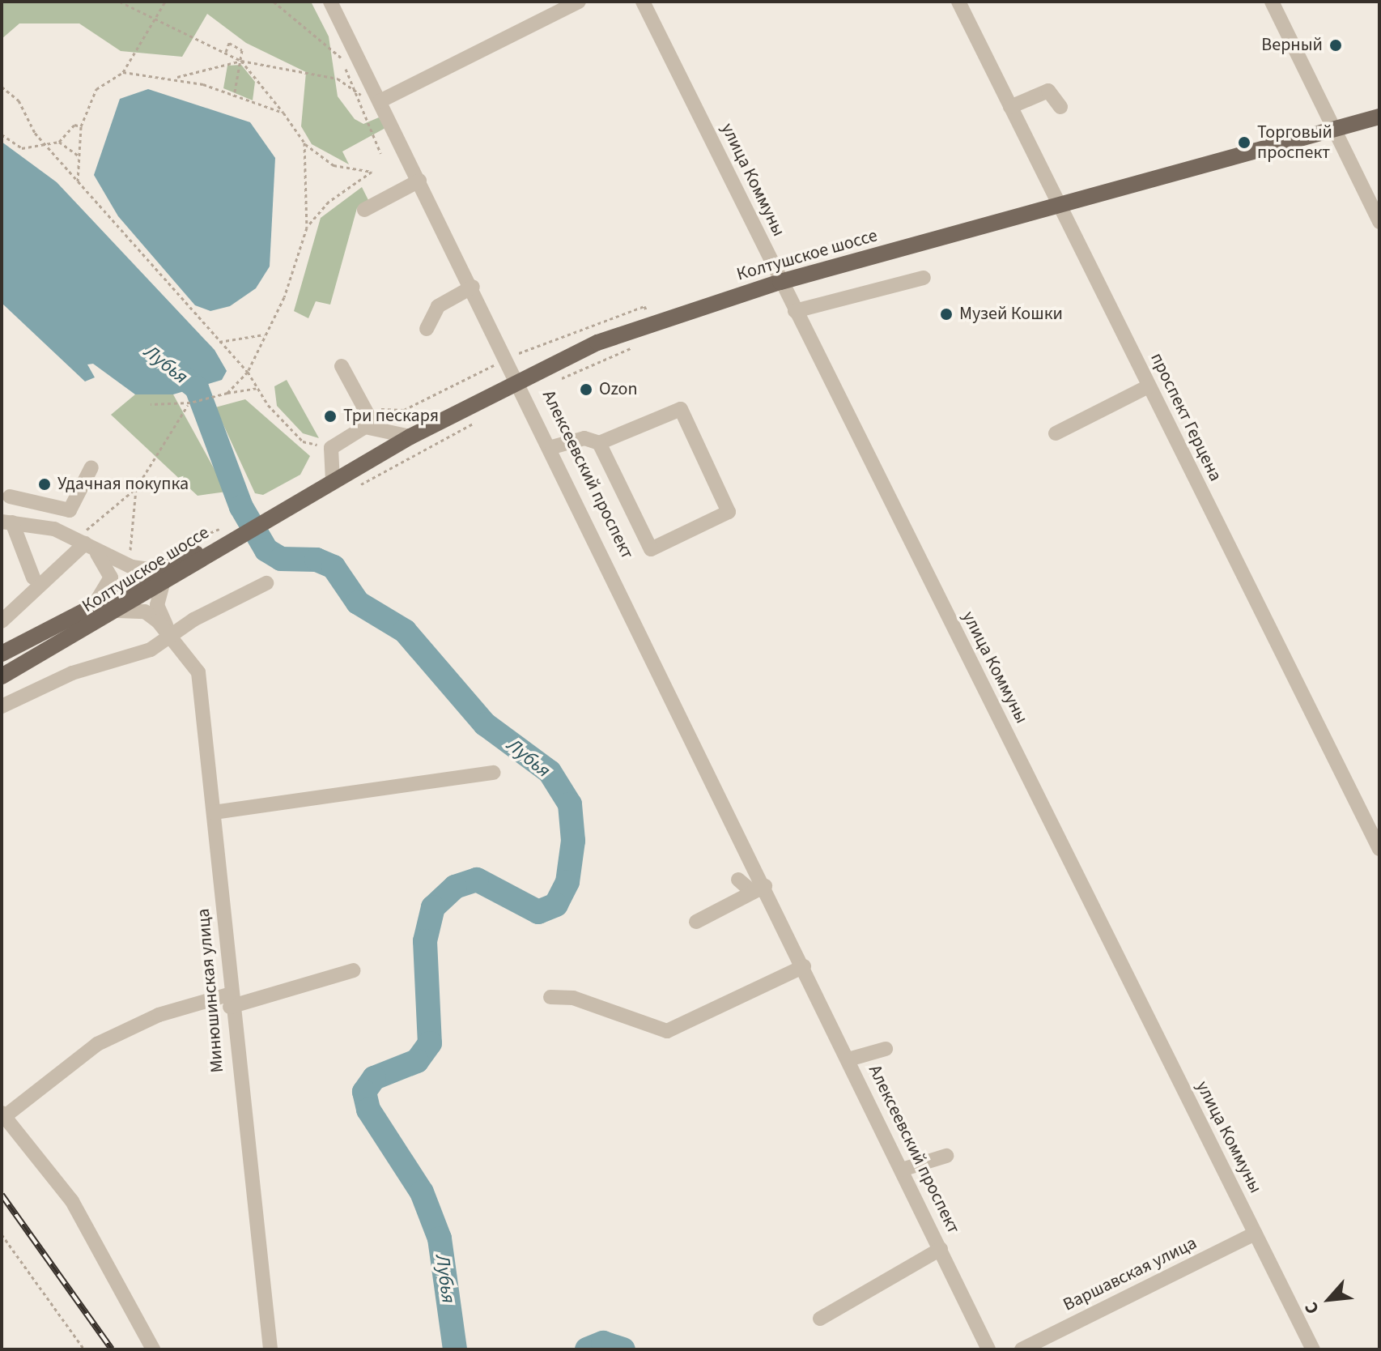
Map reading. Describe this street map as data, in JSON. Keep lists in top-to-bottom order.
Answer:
{
  "streets": {
    "main road": ["Колтушское шоссе"],
    "street": [
      "улица Коммуны",
      "проспект Герцена",
      "Алексеевский проспект",
      "Минюшинская улица",
      "Варшавская улица"
    ]
  },
  "crossings": [
    ["улица Коммуны", "Колтушское шоссе"],
    ["улица Коммуны", "Варшавская улица"],
    ["Колтушское шоссе", "проспект Герцена"],
    ["Колтушское шоссе", "Алексеевский проспект"],
    ["Колтушское шоссе", "Минюшинская улица"]
  ],
  "water": ["Лубья"],
  "places": [
    "Верный",
    "Торговый проспект",
    "Музей Кошки",
    "Ozon",
    "Три пескаря",
    "Удачная покупка"
  ],
  "north": "bottom left"
}
